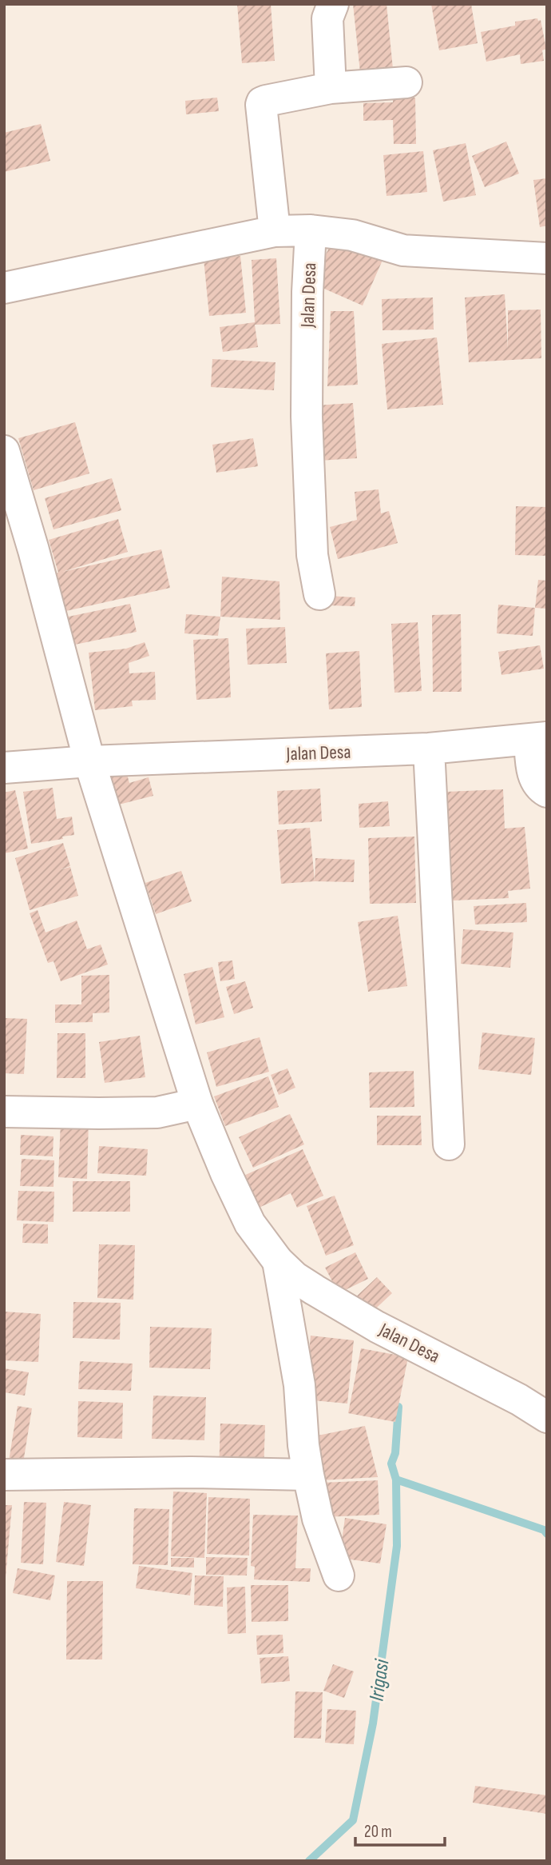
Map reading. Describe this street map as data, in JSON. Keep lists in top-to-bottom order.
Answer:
{
  "streets": {
    "street": ["Jalan Desa"]
  },
  "water": ["Irigasi"],
  "scale_bar": "20 m"
}
